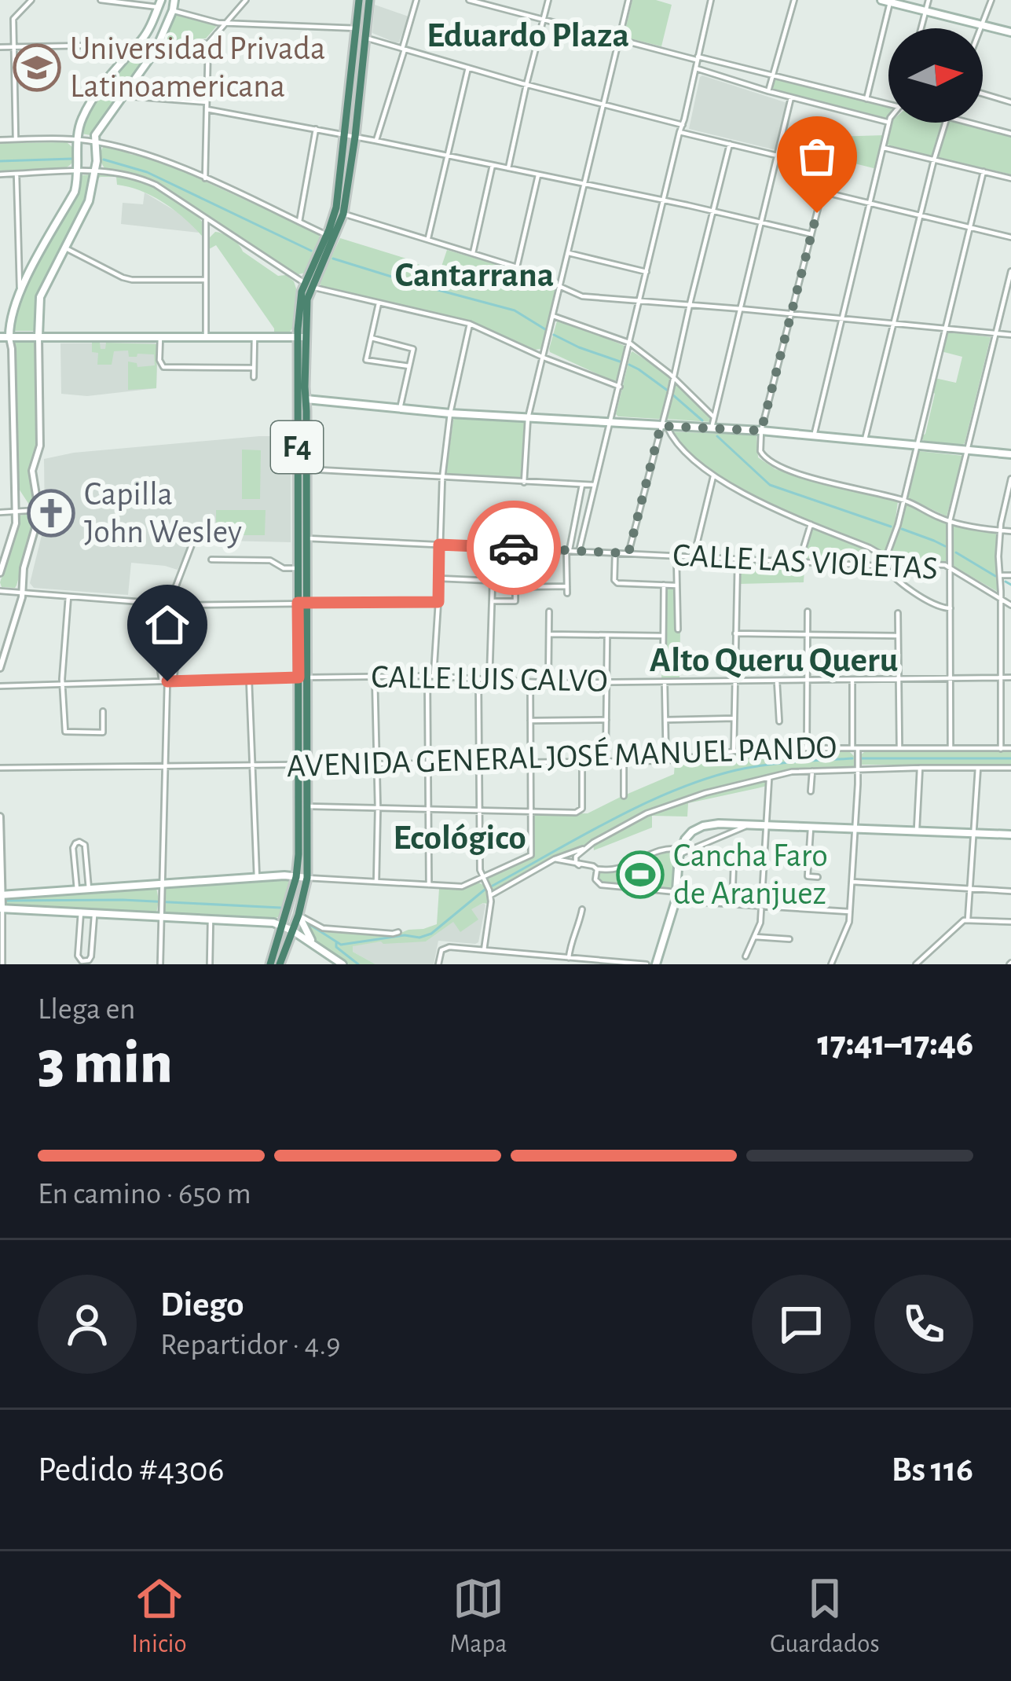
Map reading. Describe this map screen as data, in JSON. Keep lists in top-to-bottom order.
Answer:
{
  "streets": {
    "highway": ["F4"],
    "street": ["CALLE LAS VIOLETAS", "CALLE LUIS CALVO", "AVENIDA GENERAL JOSÉ MANUEL PANDO"]
  },
  "crossings": [
    ["F4", "CALLE LAS VIOLETAS"],
    ["F4", "CALLE LUIS CALVO"],
    ["F4", "AVENIDA GENERAL JOSÉ MANUEL PANDO"]
  ],
  "districts": [
    "Eduardo Plaza",
    "Cantarrana",
    "Alto Queru Queru",
    "Ecológico"
  ],
  "places": {
    "school or university": ["Universidad Privada Latinoamericana"],
    "church": ["Capilla John Wesley"],
    "sports": ["Cancha Faro de Aranjuez"]
  },
  "north": "right",
  "page": {
    "heading": ["3 min", "Llega en", "17:41–17:46"],
    "panel": [
      "Diego",
      "Repartidor · 4.9",
      "Pedido #4306",
      "Bs 116"
    ],
    "bar": "En camino · 650 m",
    "tabs": ["Inicio", "Mapa", "Guardados"]
  }
}
